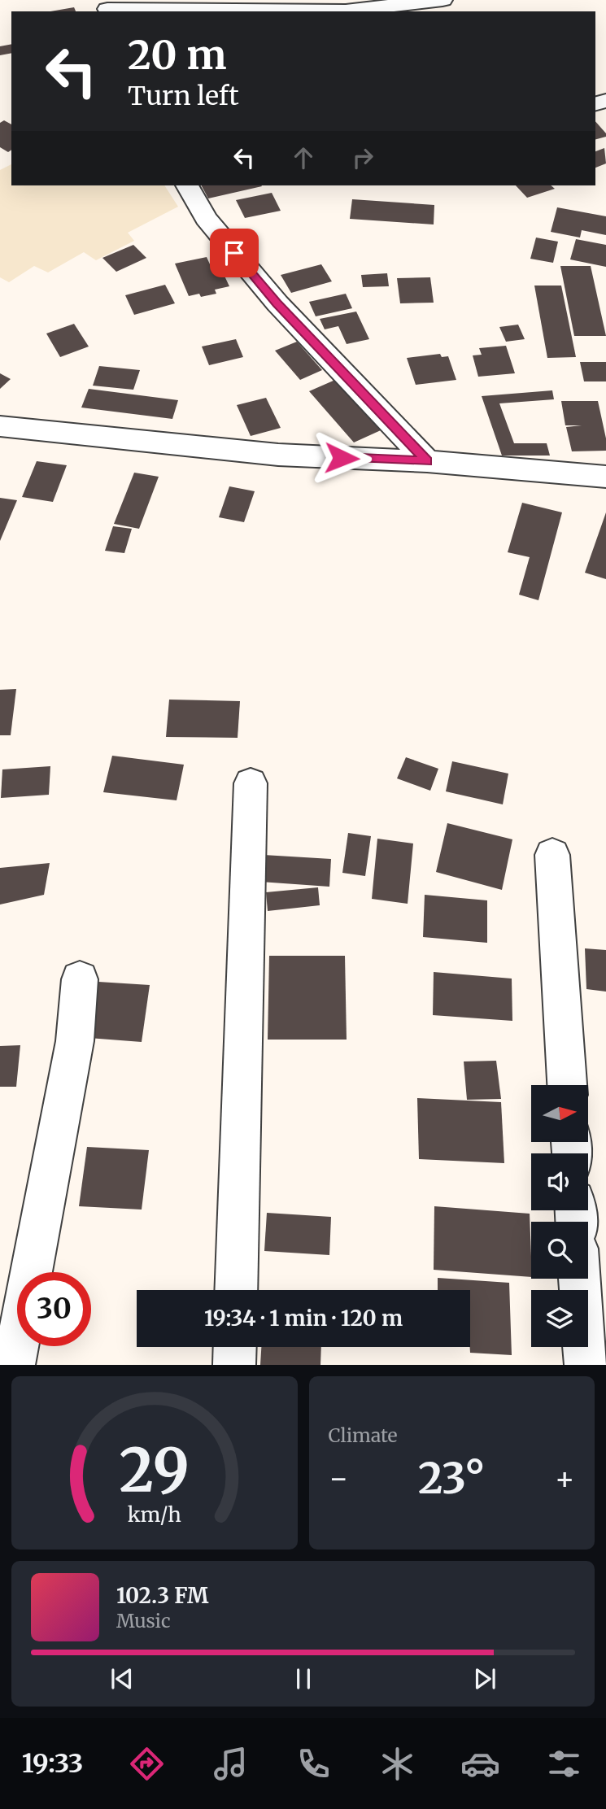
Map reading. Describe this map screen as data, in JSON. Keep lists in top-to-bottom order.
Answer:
{
  "north": "right",
  "page": {
    "turn": ["20 m", "Turn left"],
    "limit": "30",
    "trip": "19:34 · 1 min · 120 m",
    "tile": "Climate",
    "heat": ["−", "23°", "+"],
    "song": ["102.3 FM", "Music"],
    "tabs": "19:33",
    "gauge": ["29", "km/h"]
  }
}
